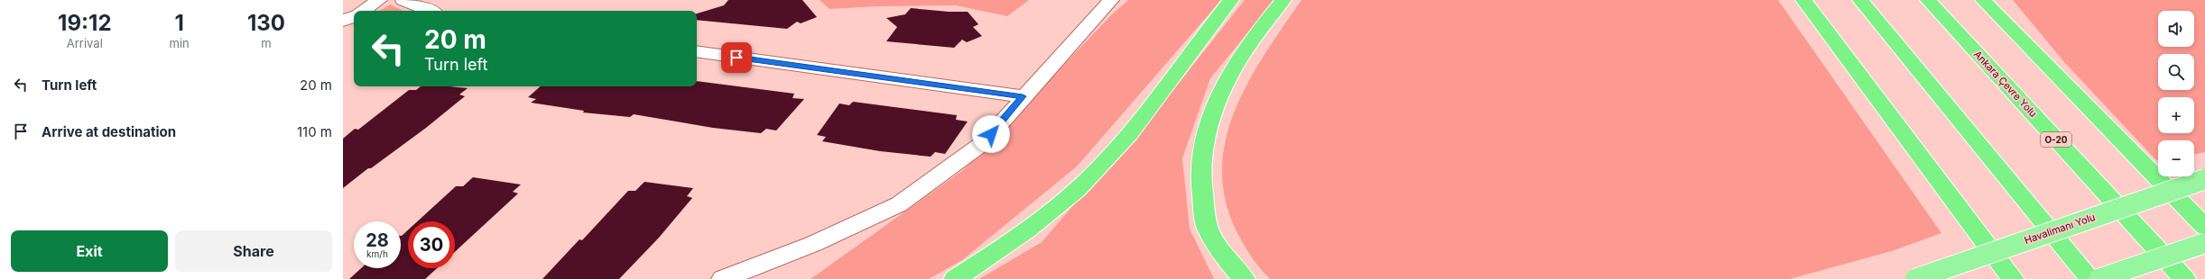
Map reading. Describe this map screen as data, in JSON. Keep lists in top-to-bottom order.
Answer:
{
  "streets": {
    "highway": ["Ankara Çevre Yolu", "O-20", "Havalimanı Yolu"]
  },
  "page": {
    "eta": [
      "19:12",
      "Arrival",
      "1",
      "min",
      "130",
      "m"
    ],
    "map_buttons": ["+", "−"],
    "turn": ["20 m", "Turn left"],
    "list": [
      {
        "name": "Turn left",
        "value": "20 m"
      },
      {
        "name": "Arrive at destination",
        "value": "110 m"
      }
    ],
    "speed": "28 km/h",
    "limit": "30",
    "buttons": ["Exit", "Share"]
  }
}
